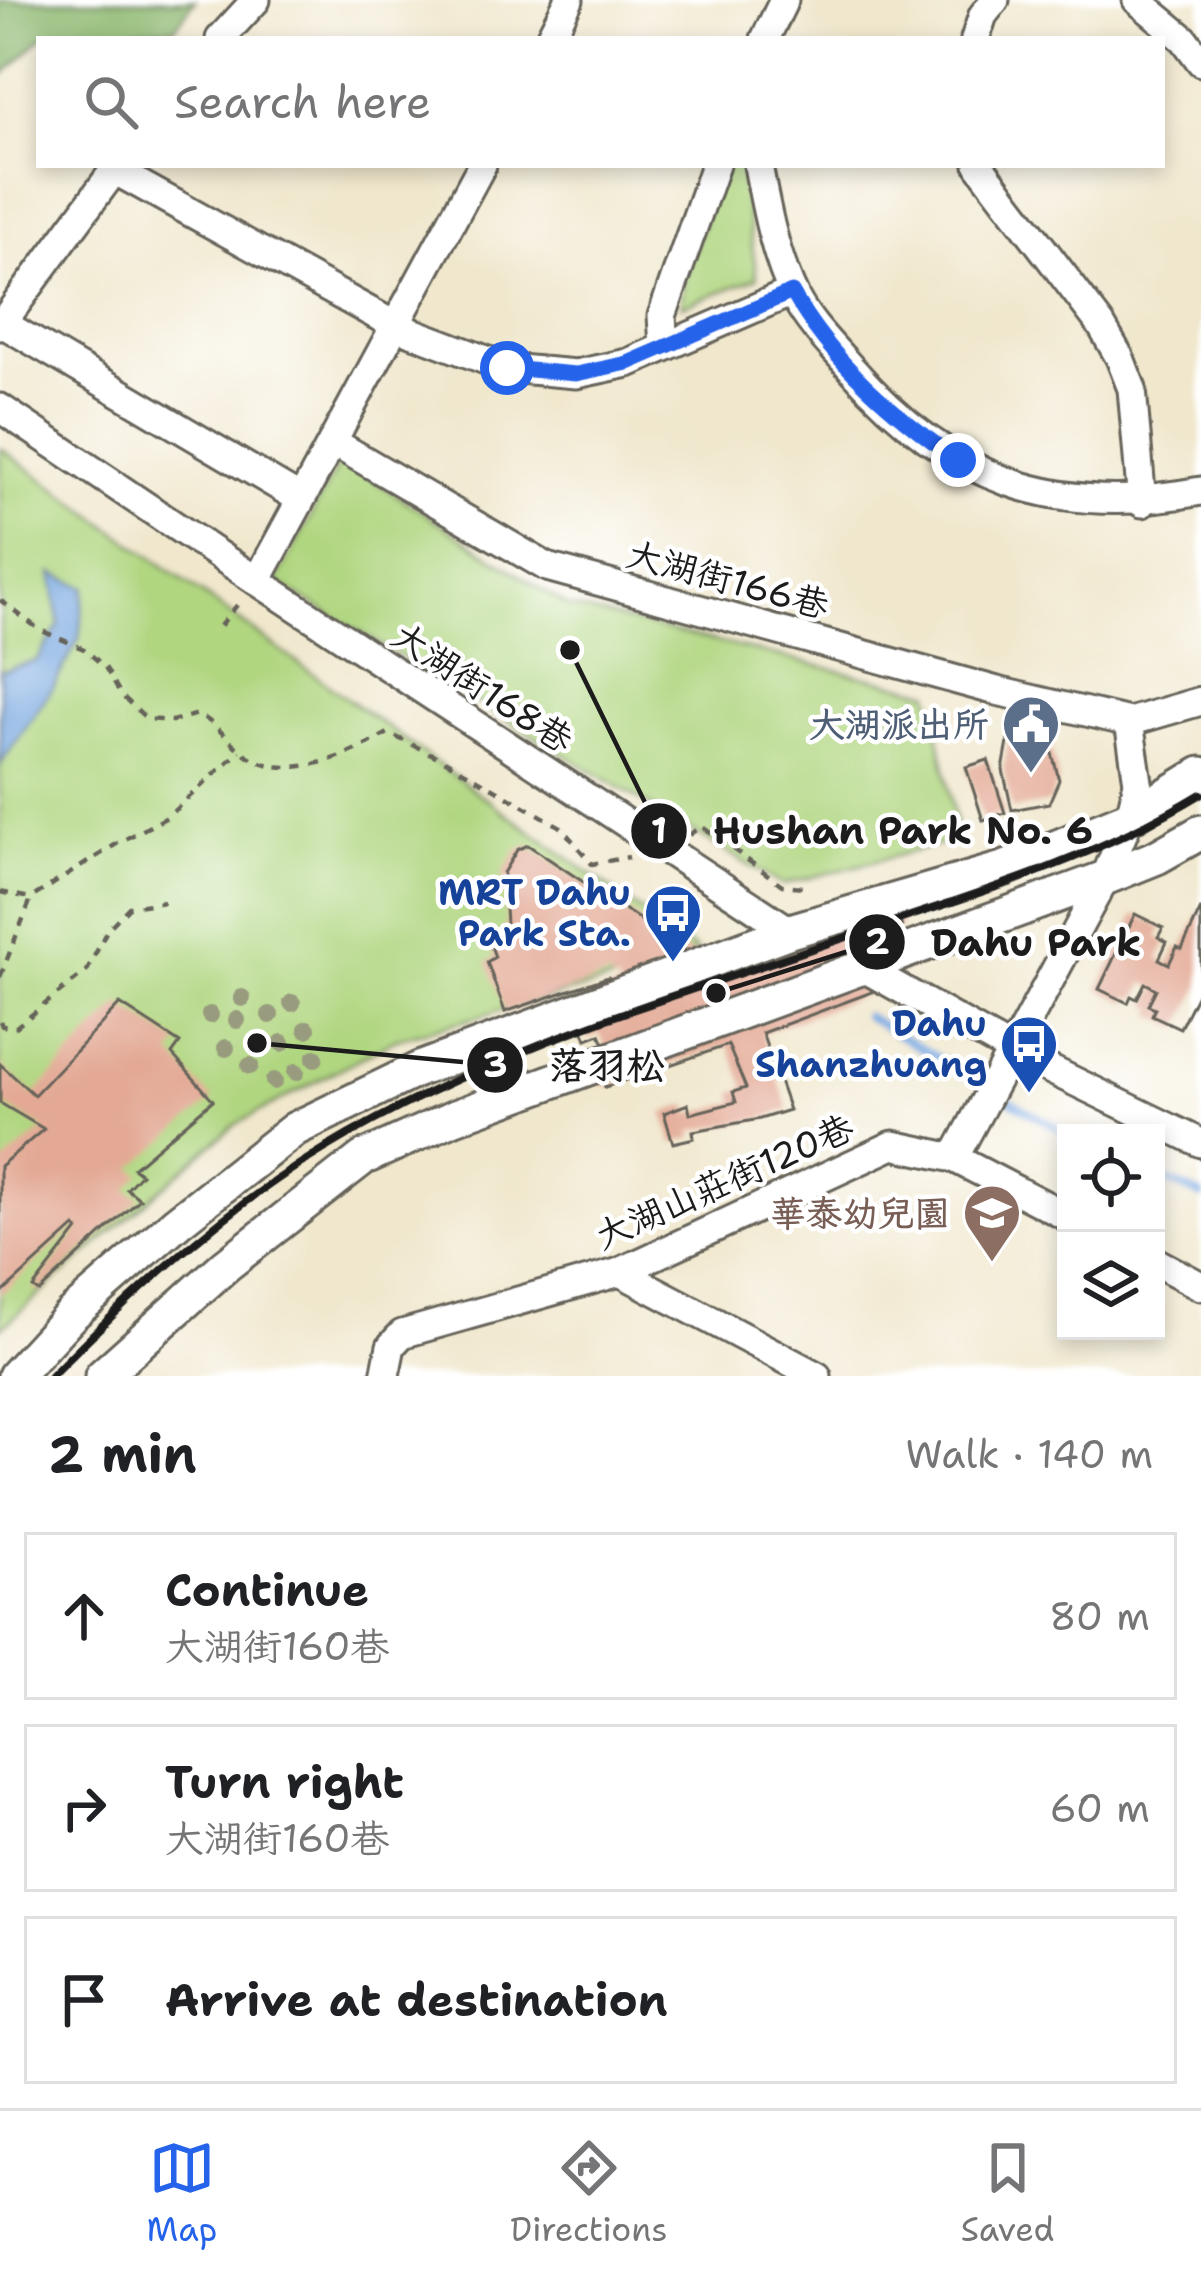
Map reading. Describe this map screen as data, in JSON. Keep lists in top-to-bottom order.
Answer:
{
  "streets": {
    "street": ["大湖街166巷", "大湖街168巷", "大湖山莊街120巷"]
  },
  "places": {
    "other": ["Hushan Park No. 6", "Dahu Park", "落羽松"],
    "public building": ["大湖派出所"],
    "bus stop": ["MRT Dahu Park Sta.", "Dahu Shanzhuang"],
    "school or university": ["華泰幼兒園"]
  },
  "page": {
    "search": "Search here",
    "heading": ["2 min", "Walk · 140 m"],
    "list": [
      ["Continue", "大湖街160巷", "80 m"],
      ["Turn right", "大湖街160巷", "60 m"],
      "Arrive at destination"
    ],
    "nav": ["Map", "Directions", "Saved"]
  }
}
